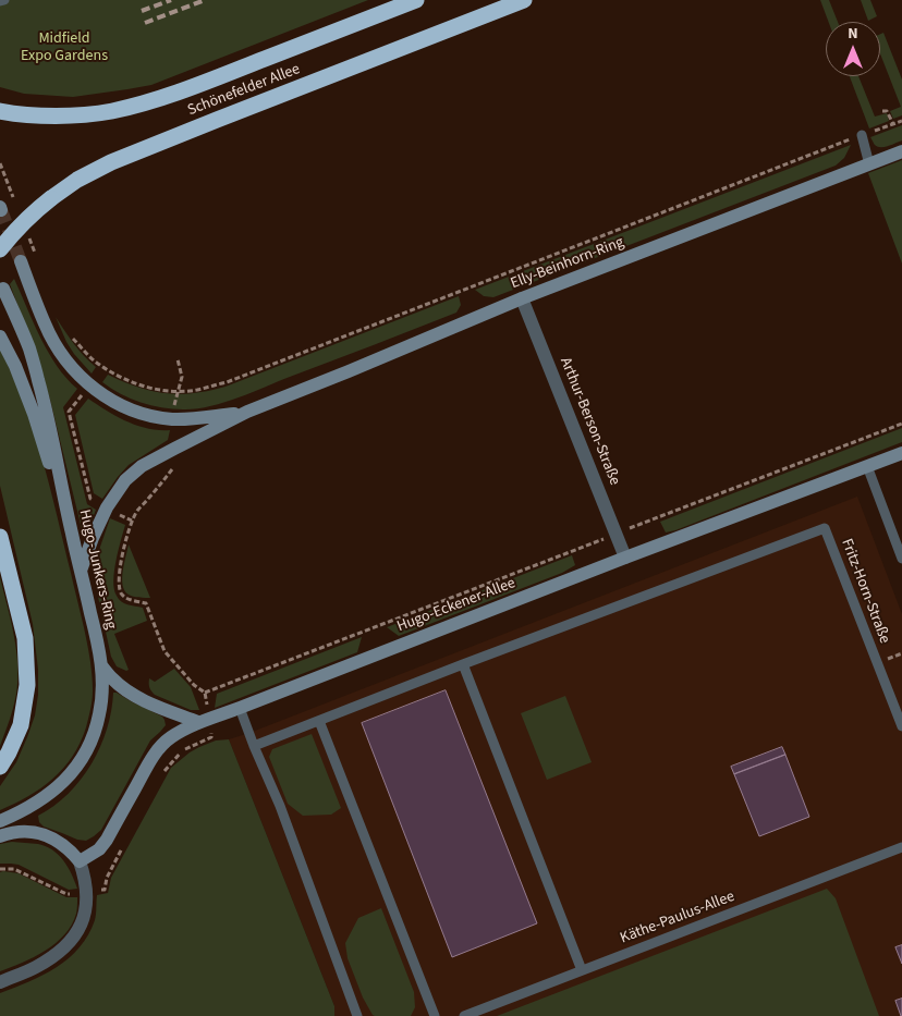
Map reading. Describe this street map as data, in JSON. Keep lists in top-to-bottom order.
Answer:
{
  "streets": {
    "highway": ["Schönefelder Allee"],
    "street": [
      "Elly-Beinhorn-Ring",
      "Arthur-Berson-Straße",
      "Hugo-Junkers-Ring",
      "Hugo-Eckener-Allee"
    ],
    "lane": ["Fritz-Horn-Straße", "Käthe-Paulus-Allee"]
  },
  "crossings": [
    ["Elly-Beinhorn-Ring", "Arthur-Berson-Straße"],
    ["Elly-Beinhorn-Ring", "Hugo-Junkers-Ring"],
    ["Arthur-Berson-Straße", "Hugo-Eckener-Allee"]
  ],
  "parks": ["Midfield Expo Gardens"],
  "north": "top"
}
